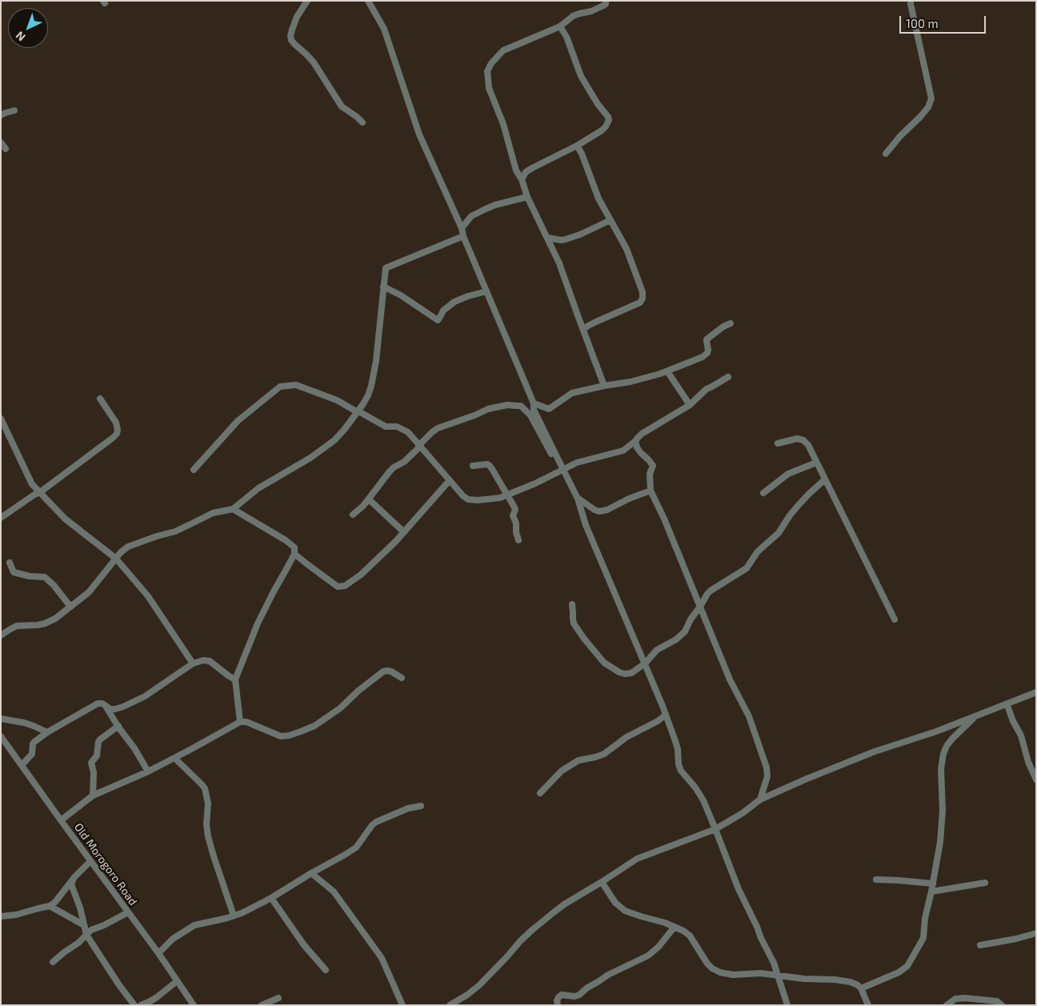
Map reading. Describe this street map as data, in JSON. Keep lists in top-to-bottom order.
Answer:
{
  "streets": {
    "street": ["Old Morogoro Road"]
  },
  "scale_bar": "100 m",
  "north": "bottom left"
}
